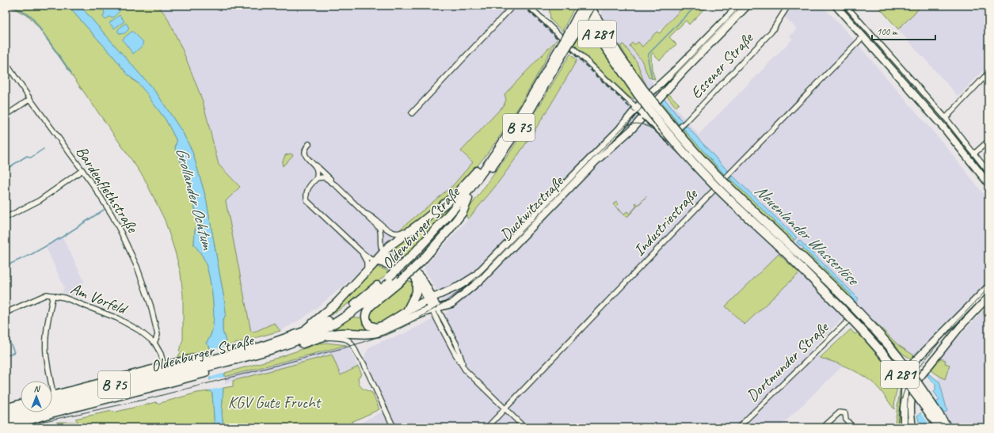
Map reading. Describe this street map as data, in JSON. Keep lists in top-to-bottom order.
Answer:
{
  "streets": {
    "highway": ["A 281", "B 75", "Oldenburger Straße"],
    "main road": ["Duckwitzstraße"],
    "street": [
      "Essener Straße",
      "Bardenflethstraße",
      "Industriestraße",
      "Am Vorfeld",
      "Dortmunder Straße"
    ]
  },
  "crossings": [
    ["A 281", "Oldenburger Straße"],
    ["Bardenflethstraße", "Am Vorfeld"]
  ],
  "water": ["Grollander Ochtum", "Neuenlander Wasserlöse"],
  "parks": ["KGV Gute Frucht"],
  "scale_bar": "100 m",
  "north": "top"
}
